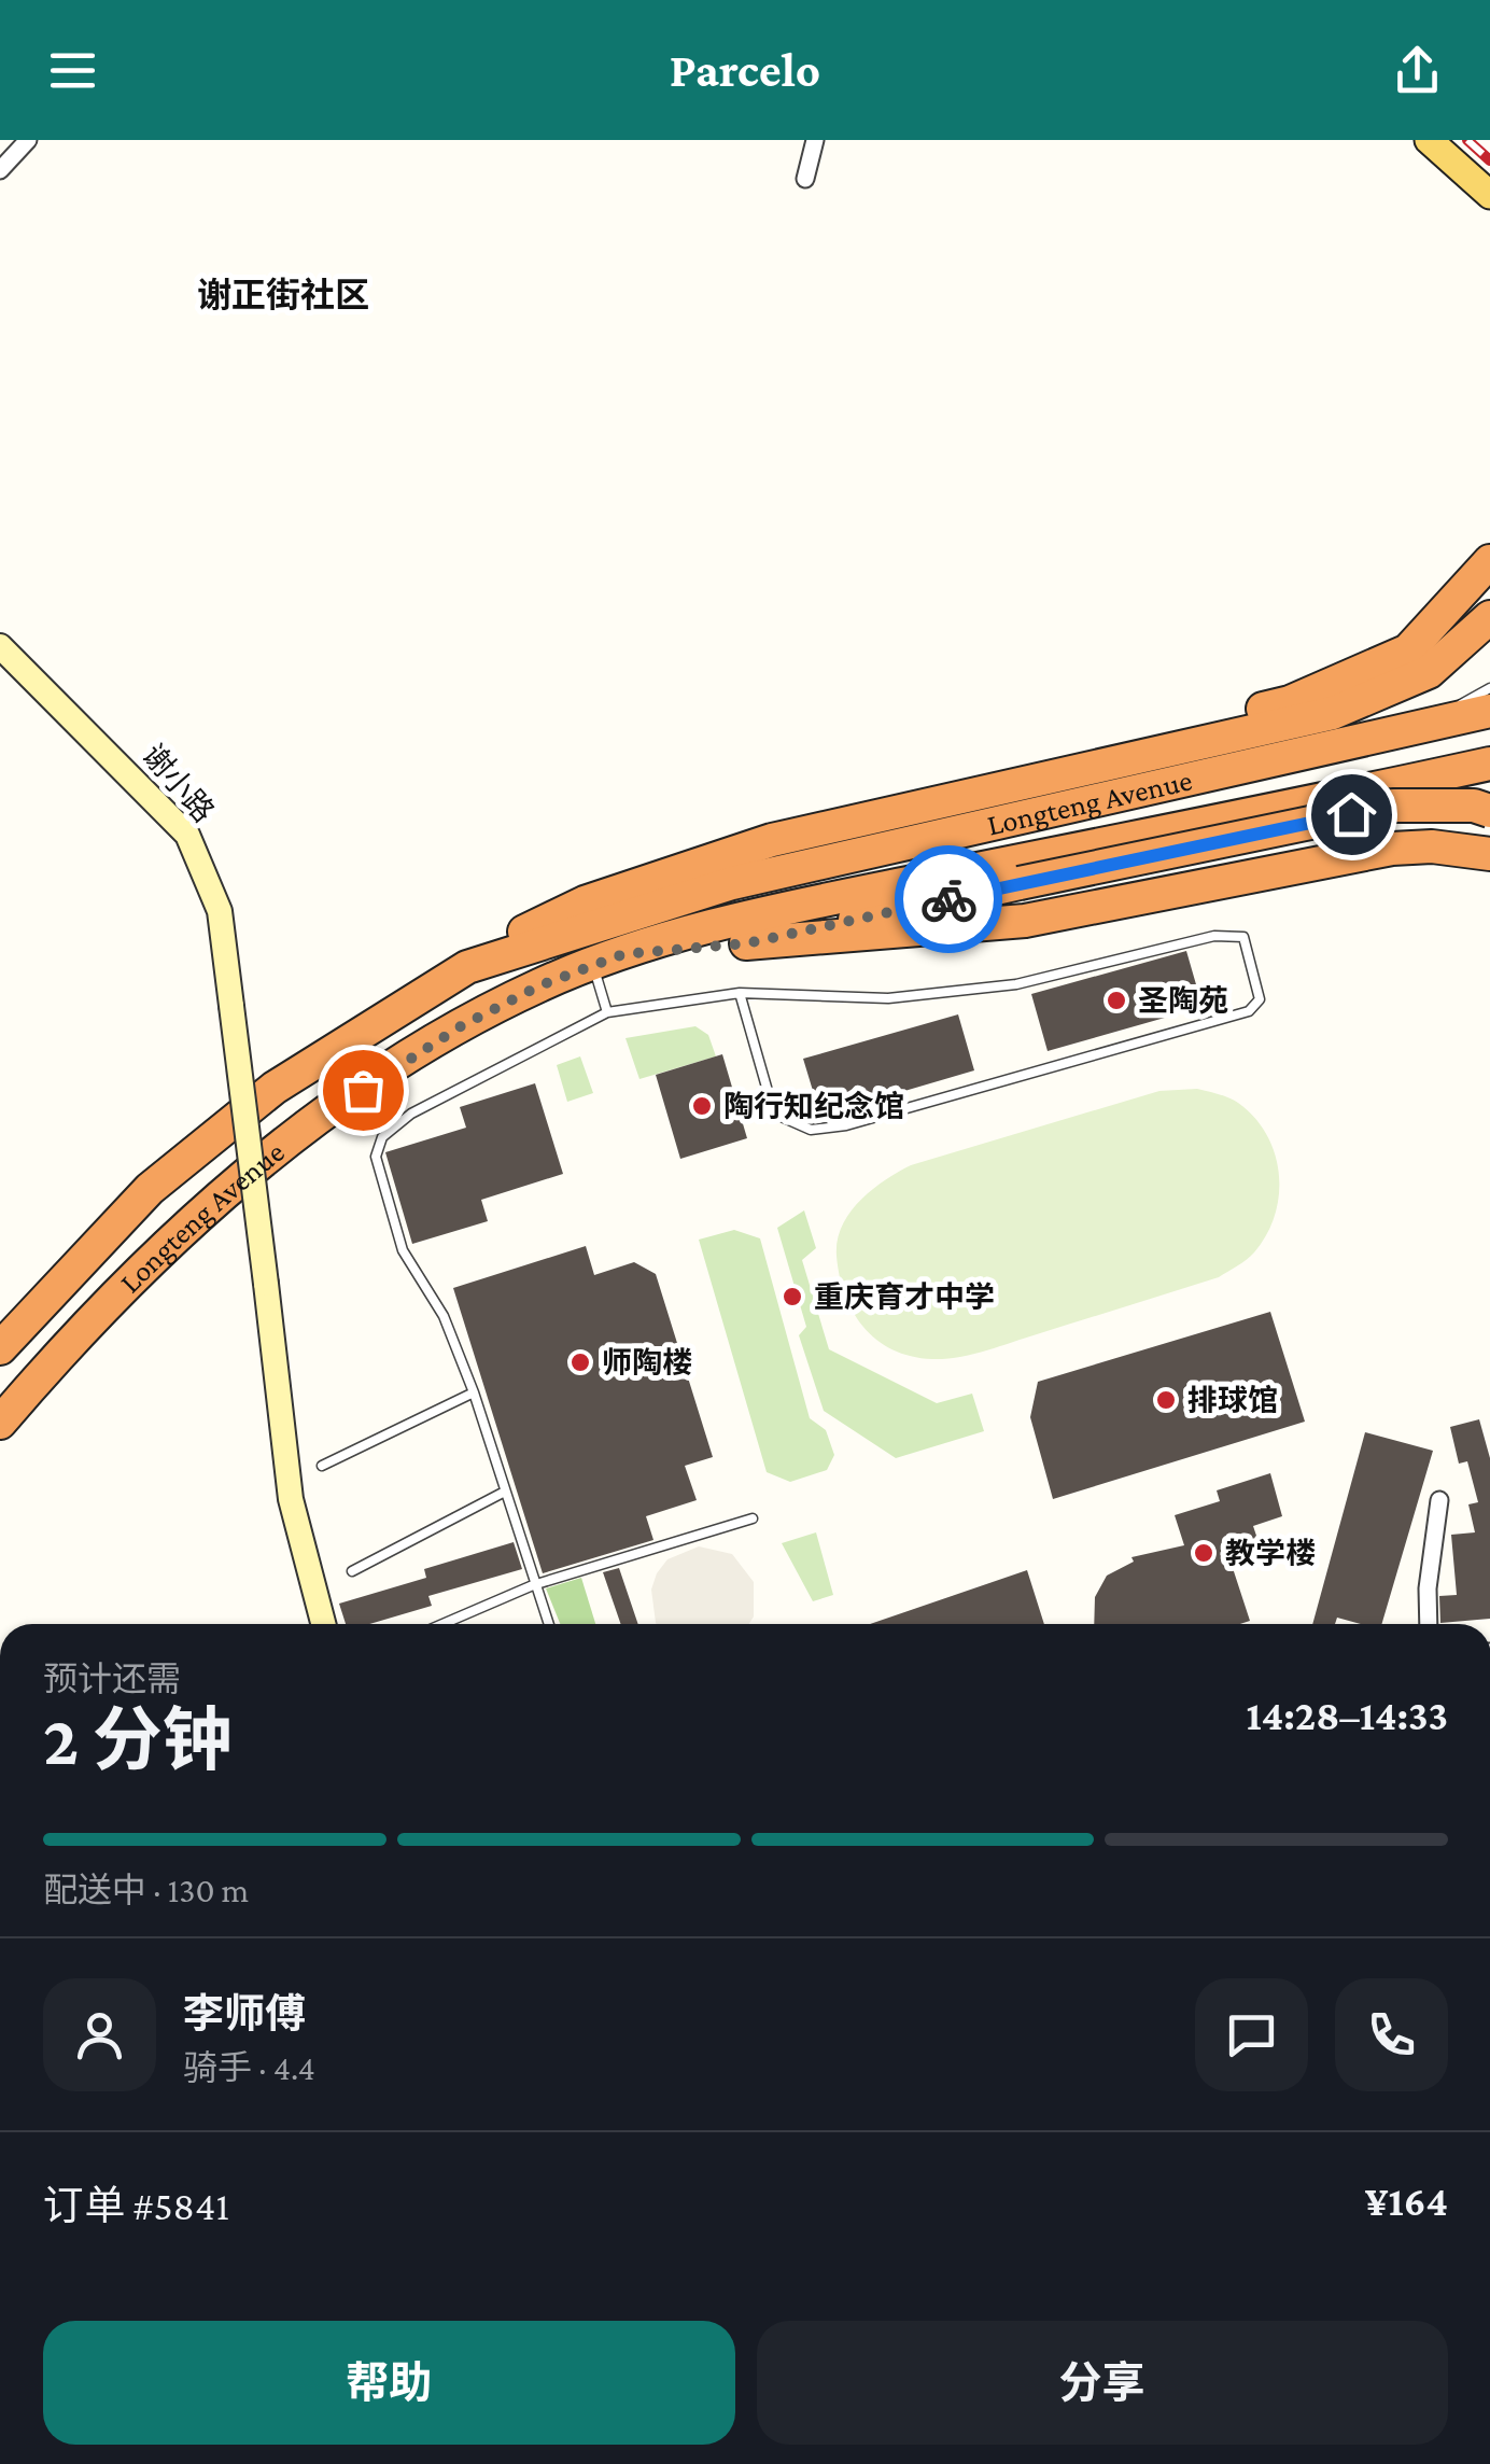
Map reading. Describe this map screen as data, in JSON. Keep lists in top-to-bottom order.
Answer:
{
  "streets": {
    "highway": ["Longteng Avenue"],
    "street": ["谢小路"]
  },
  "districts": ["谢正街社区"],
  "places": [
    "圣陶苑",
    "陶行知纪念馆",
    "重庆育才中学",
    "师陶楼",
    "排球馆",
    "教学楼"
  ],
  "page": {
    "header": "Parcelo",
    "heading": ["2 分钟", "预计还需", "14:28–14:33"],
    "panel": [
      "李师傅",
      "骑手 · 4.4",
      "订单 #5841",
      "¥164"
    ],
    "bar": "配送中 · 130 m",
    "buttons": ["帮助", "分享"]
  }
}
